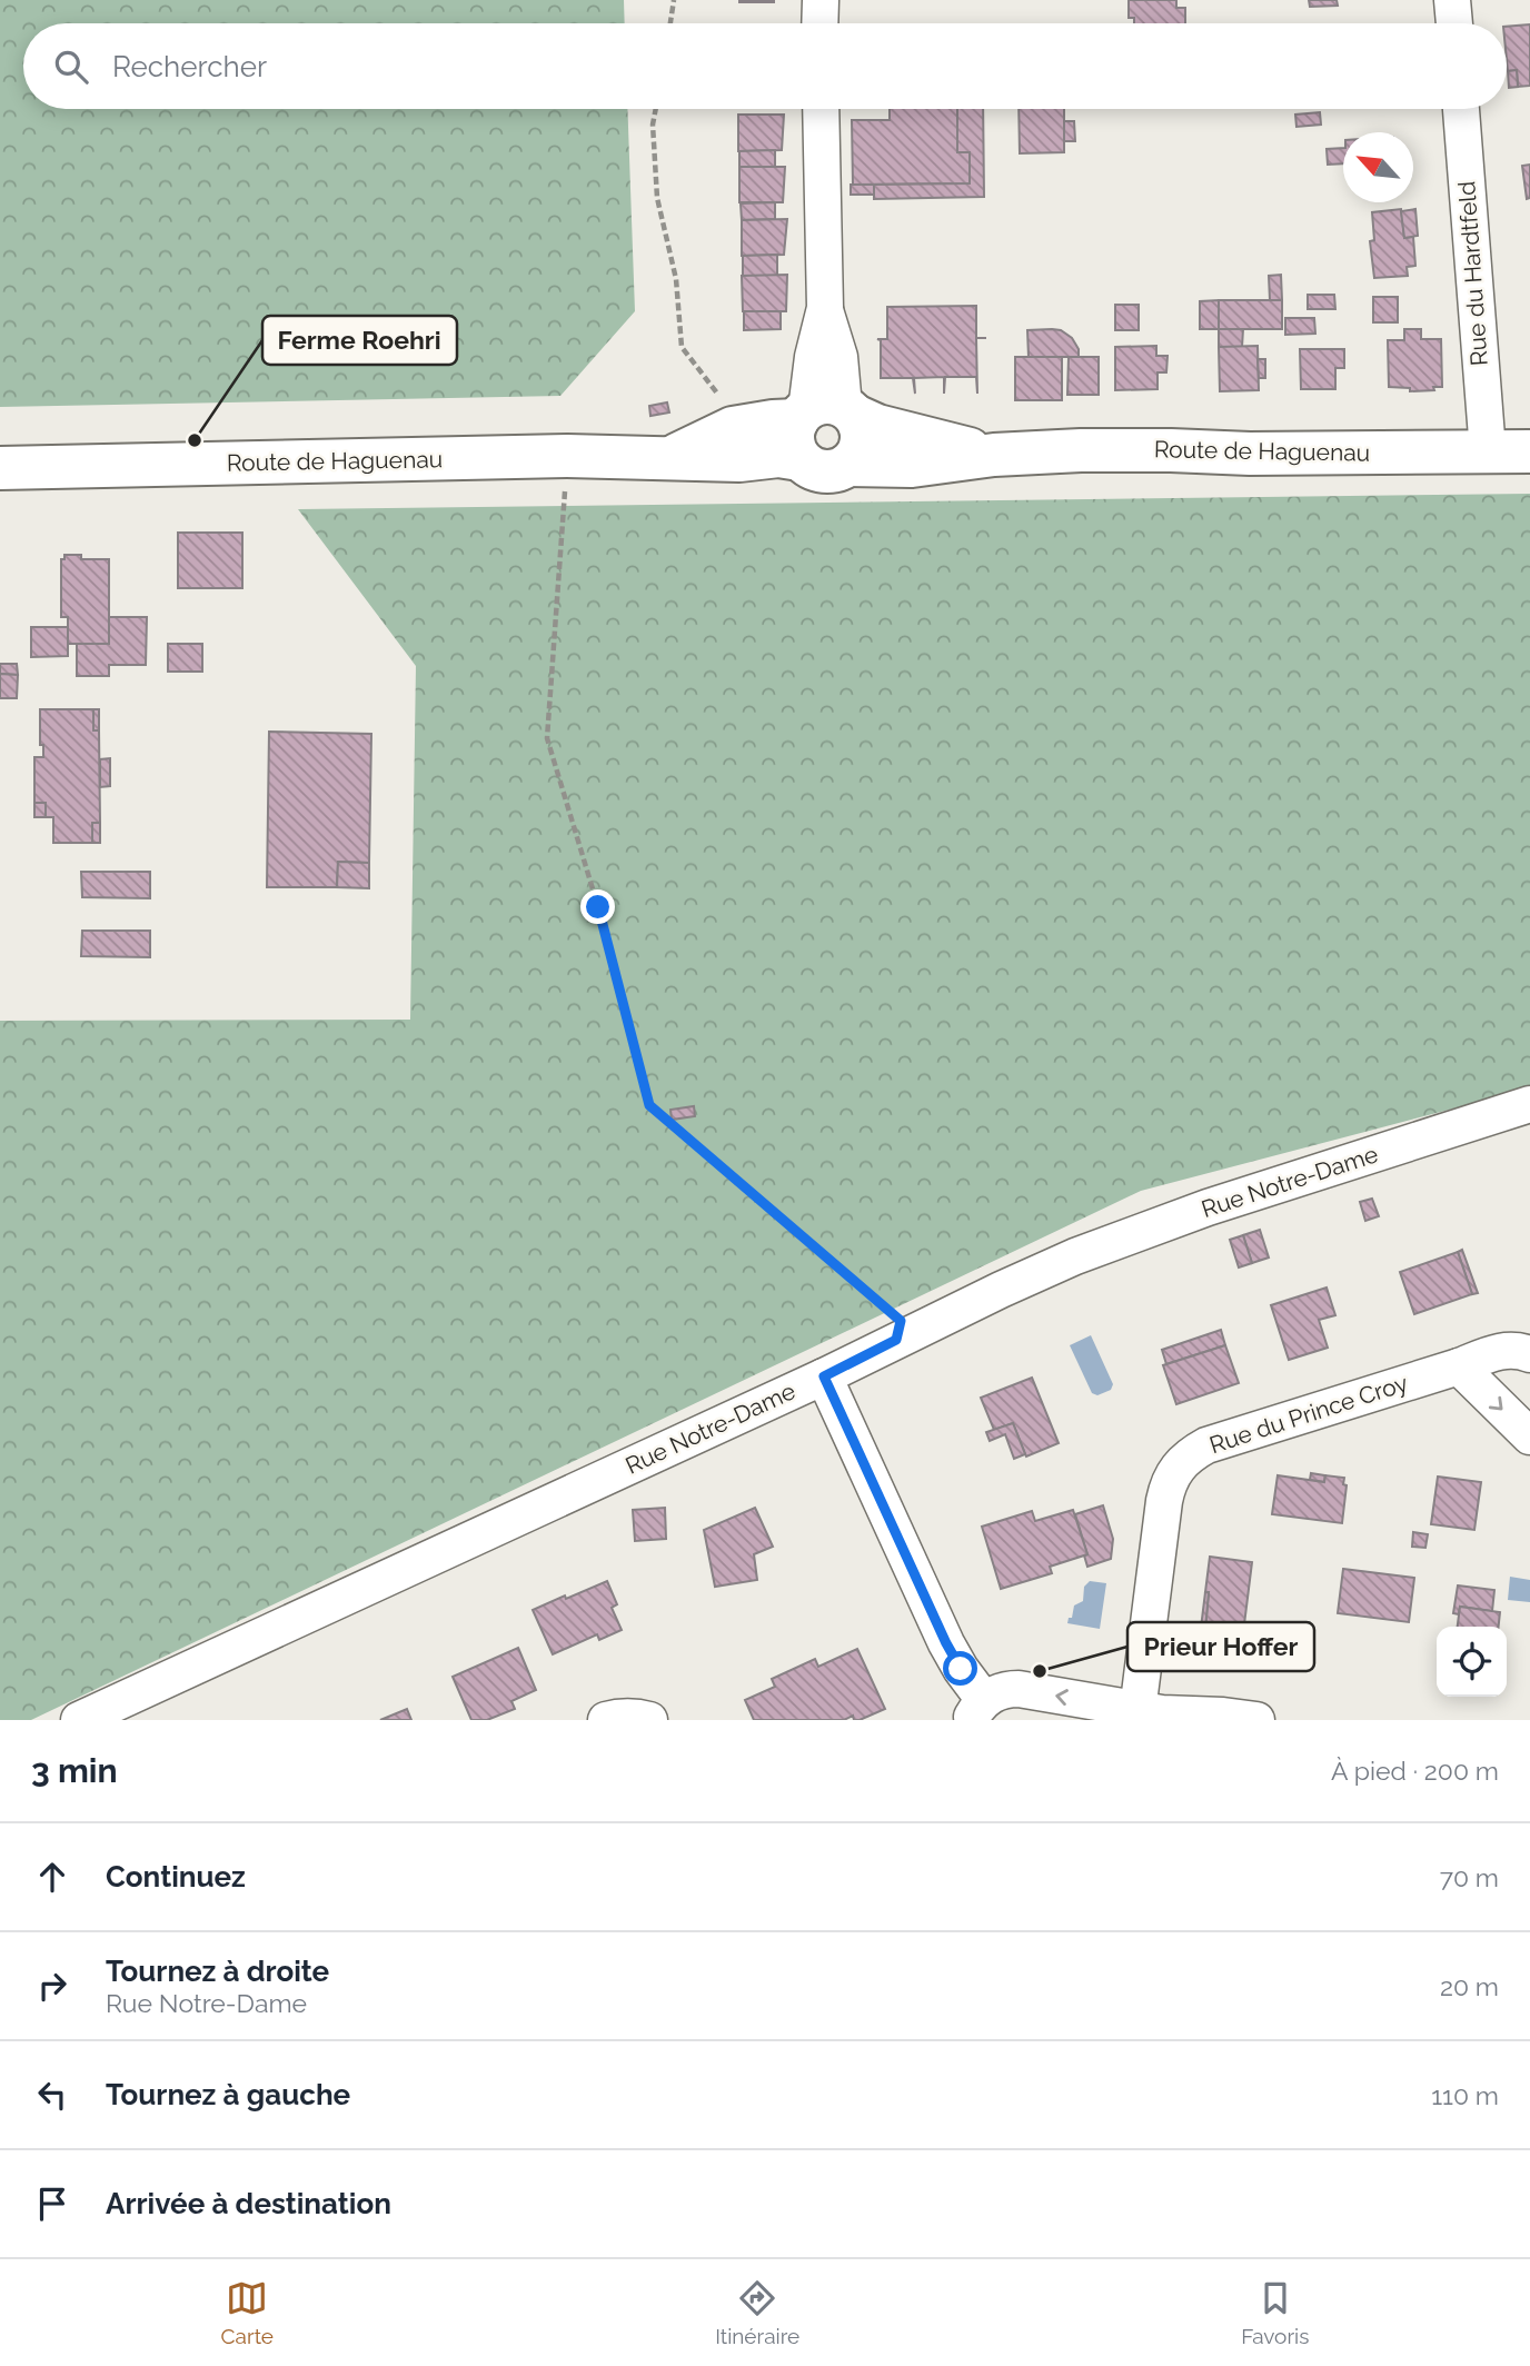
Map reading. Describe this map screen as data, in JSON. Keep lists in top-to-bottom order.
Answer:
{
  "streets": {
    "street": [
      "Rue du Hardtfeld",
      "Route de Haguenau",
      "Rue Notre-Dame",
      "Rue du Prince Croy"
    ]
  },
  "crossings": [
    ["Rue du Hardtfeld", "Route de Haguenau"]
  ],
  "places": ["Ferme Roehri", "Prieur Hoffer"],
  "north": "top left",
  "page": {
    "search": "Rechercher",
    "heading": ["3 min", "À pied · 200 m"],
    "list": [
      ["Continuez", "70 m"],
      ["Tournez à droite", "Rue Notre-Dame", "20 m"],
      ["Tournez à gauche", "110 m"],
      "Arrivée à destination"
    ],
    "nav": ["Carte", "Itinéraire", "Favoris"]
  }
}
